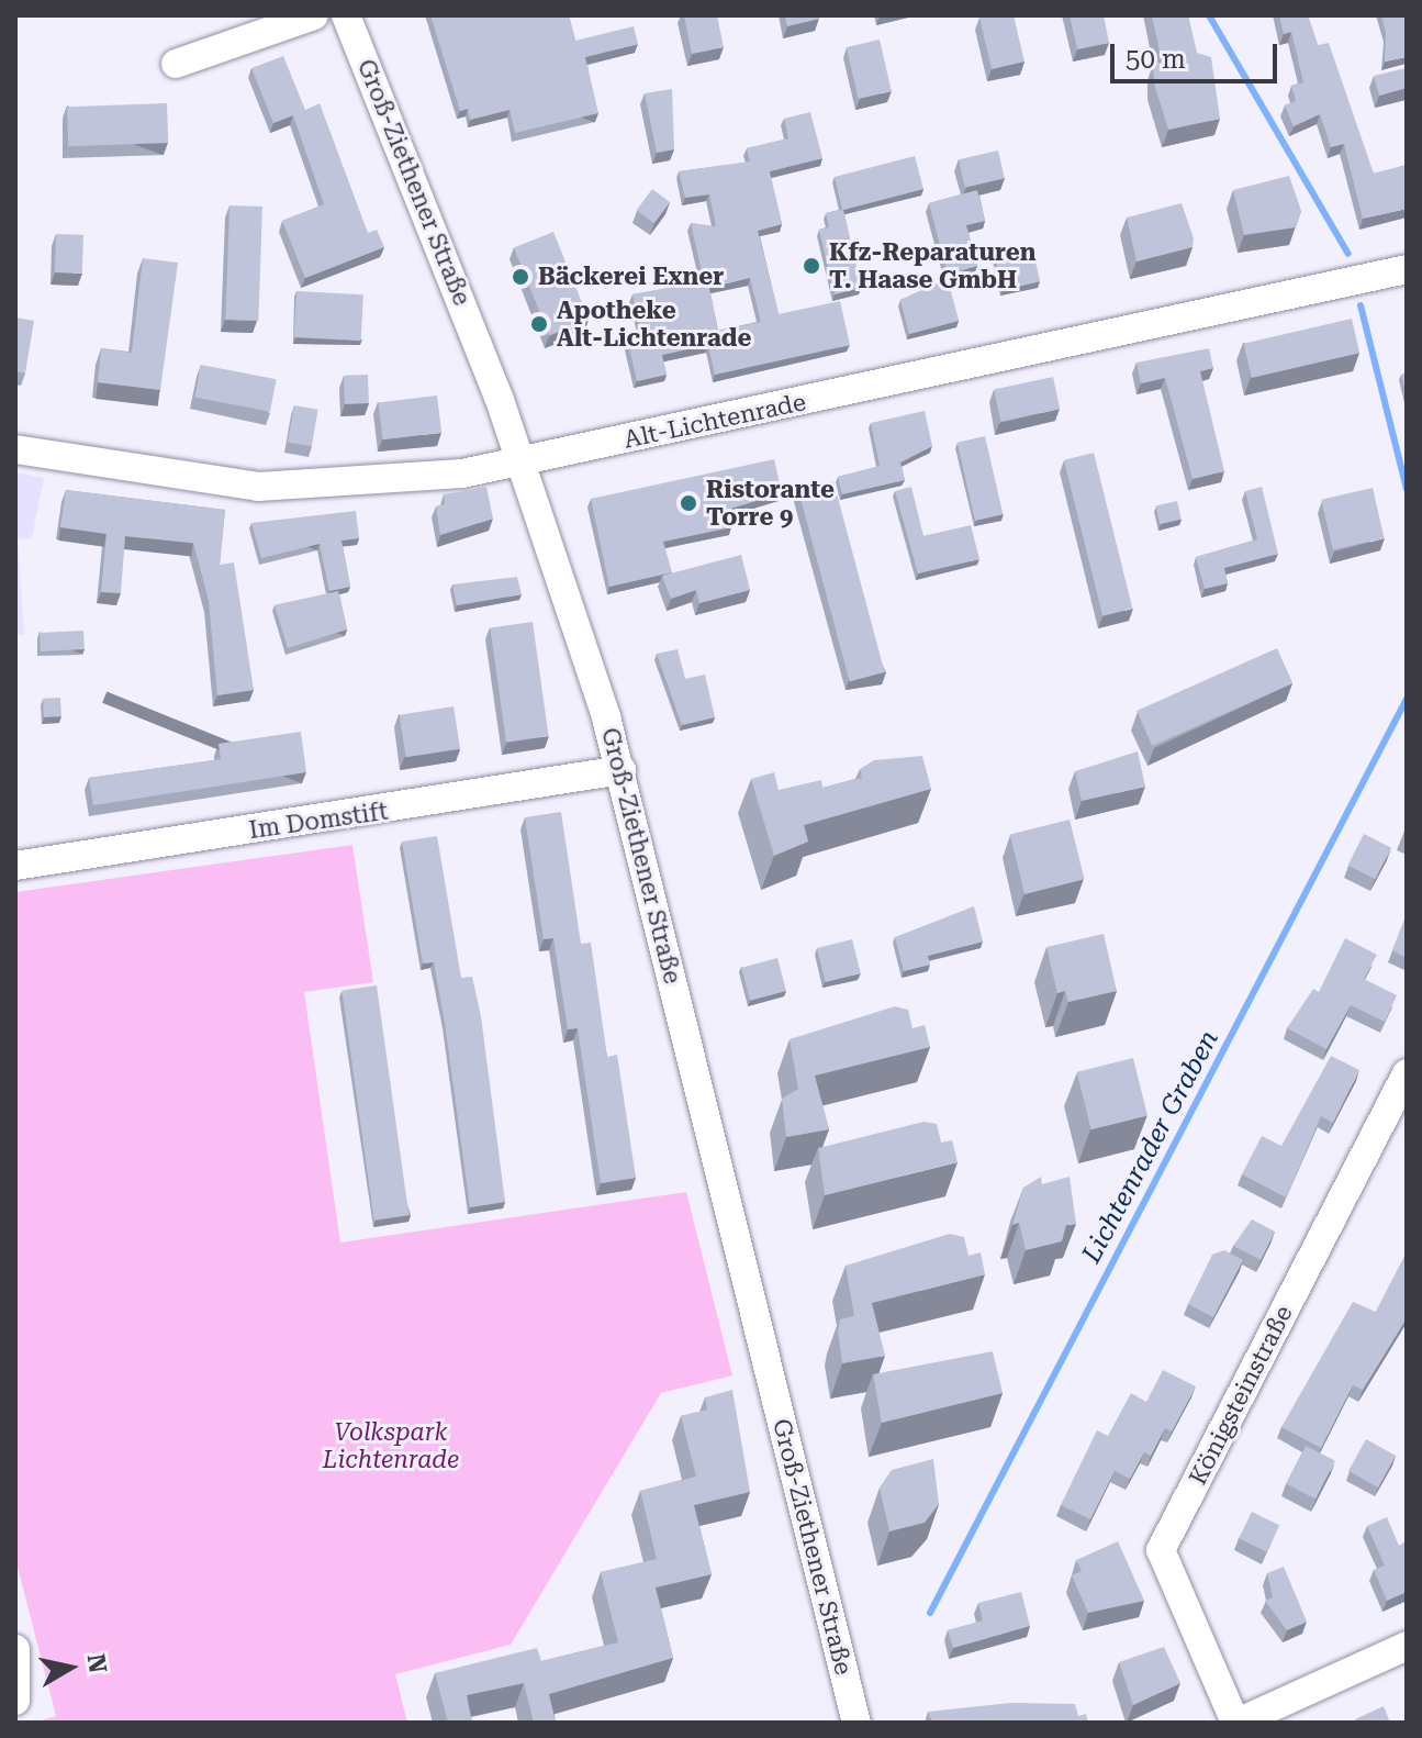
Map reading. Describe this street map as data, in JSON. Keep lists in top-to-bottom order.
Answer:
{
  "streets": {
    "street": [
      "Groß-Ziethener Straße",
      "Alt-Lichtenrade",
      "Im Domstift",
      "Königsteinstraße"
    ]
  },
  "crossings": [
    ["Groß-Ziethener Straße", "Alt-Lichtenrade"],
    ["Groß-Ziethener Straße", "Im Domstift"]
  ],
  "water": ["Lichtenrader Graben"],
  "parks": ["Volkspark Lichtenrade"],
  "places": [
    "Kfz-Reparaturen T. Haase GmbH",
    "Bäckerei Exner",
    "Apotheke Alt-Lichtenrade",
    "Ristorante Torre 9"
  ],
  "scale_bar": "50 m",
  "north": "right"
}
